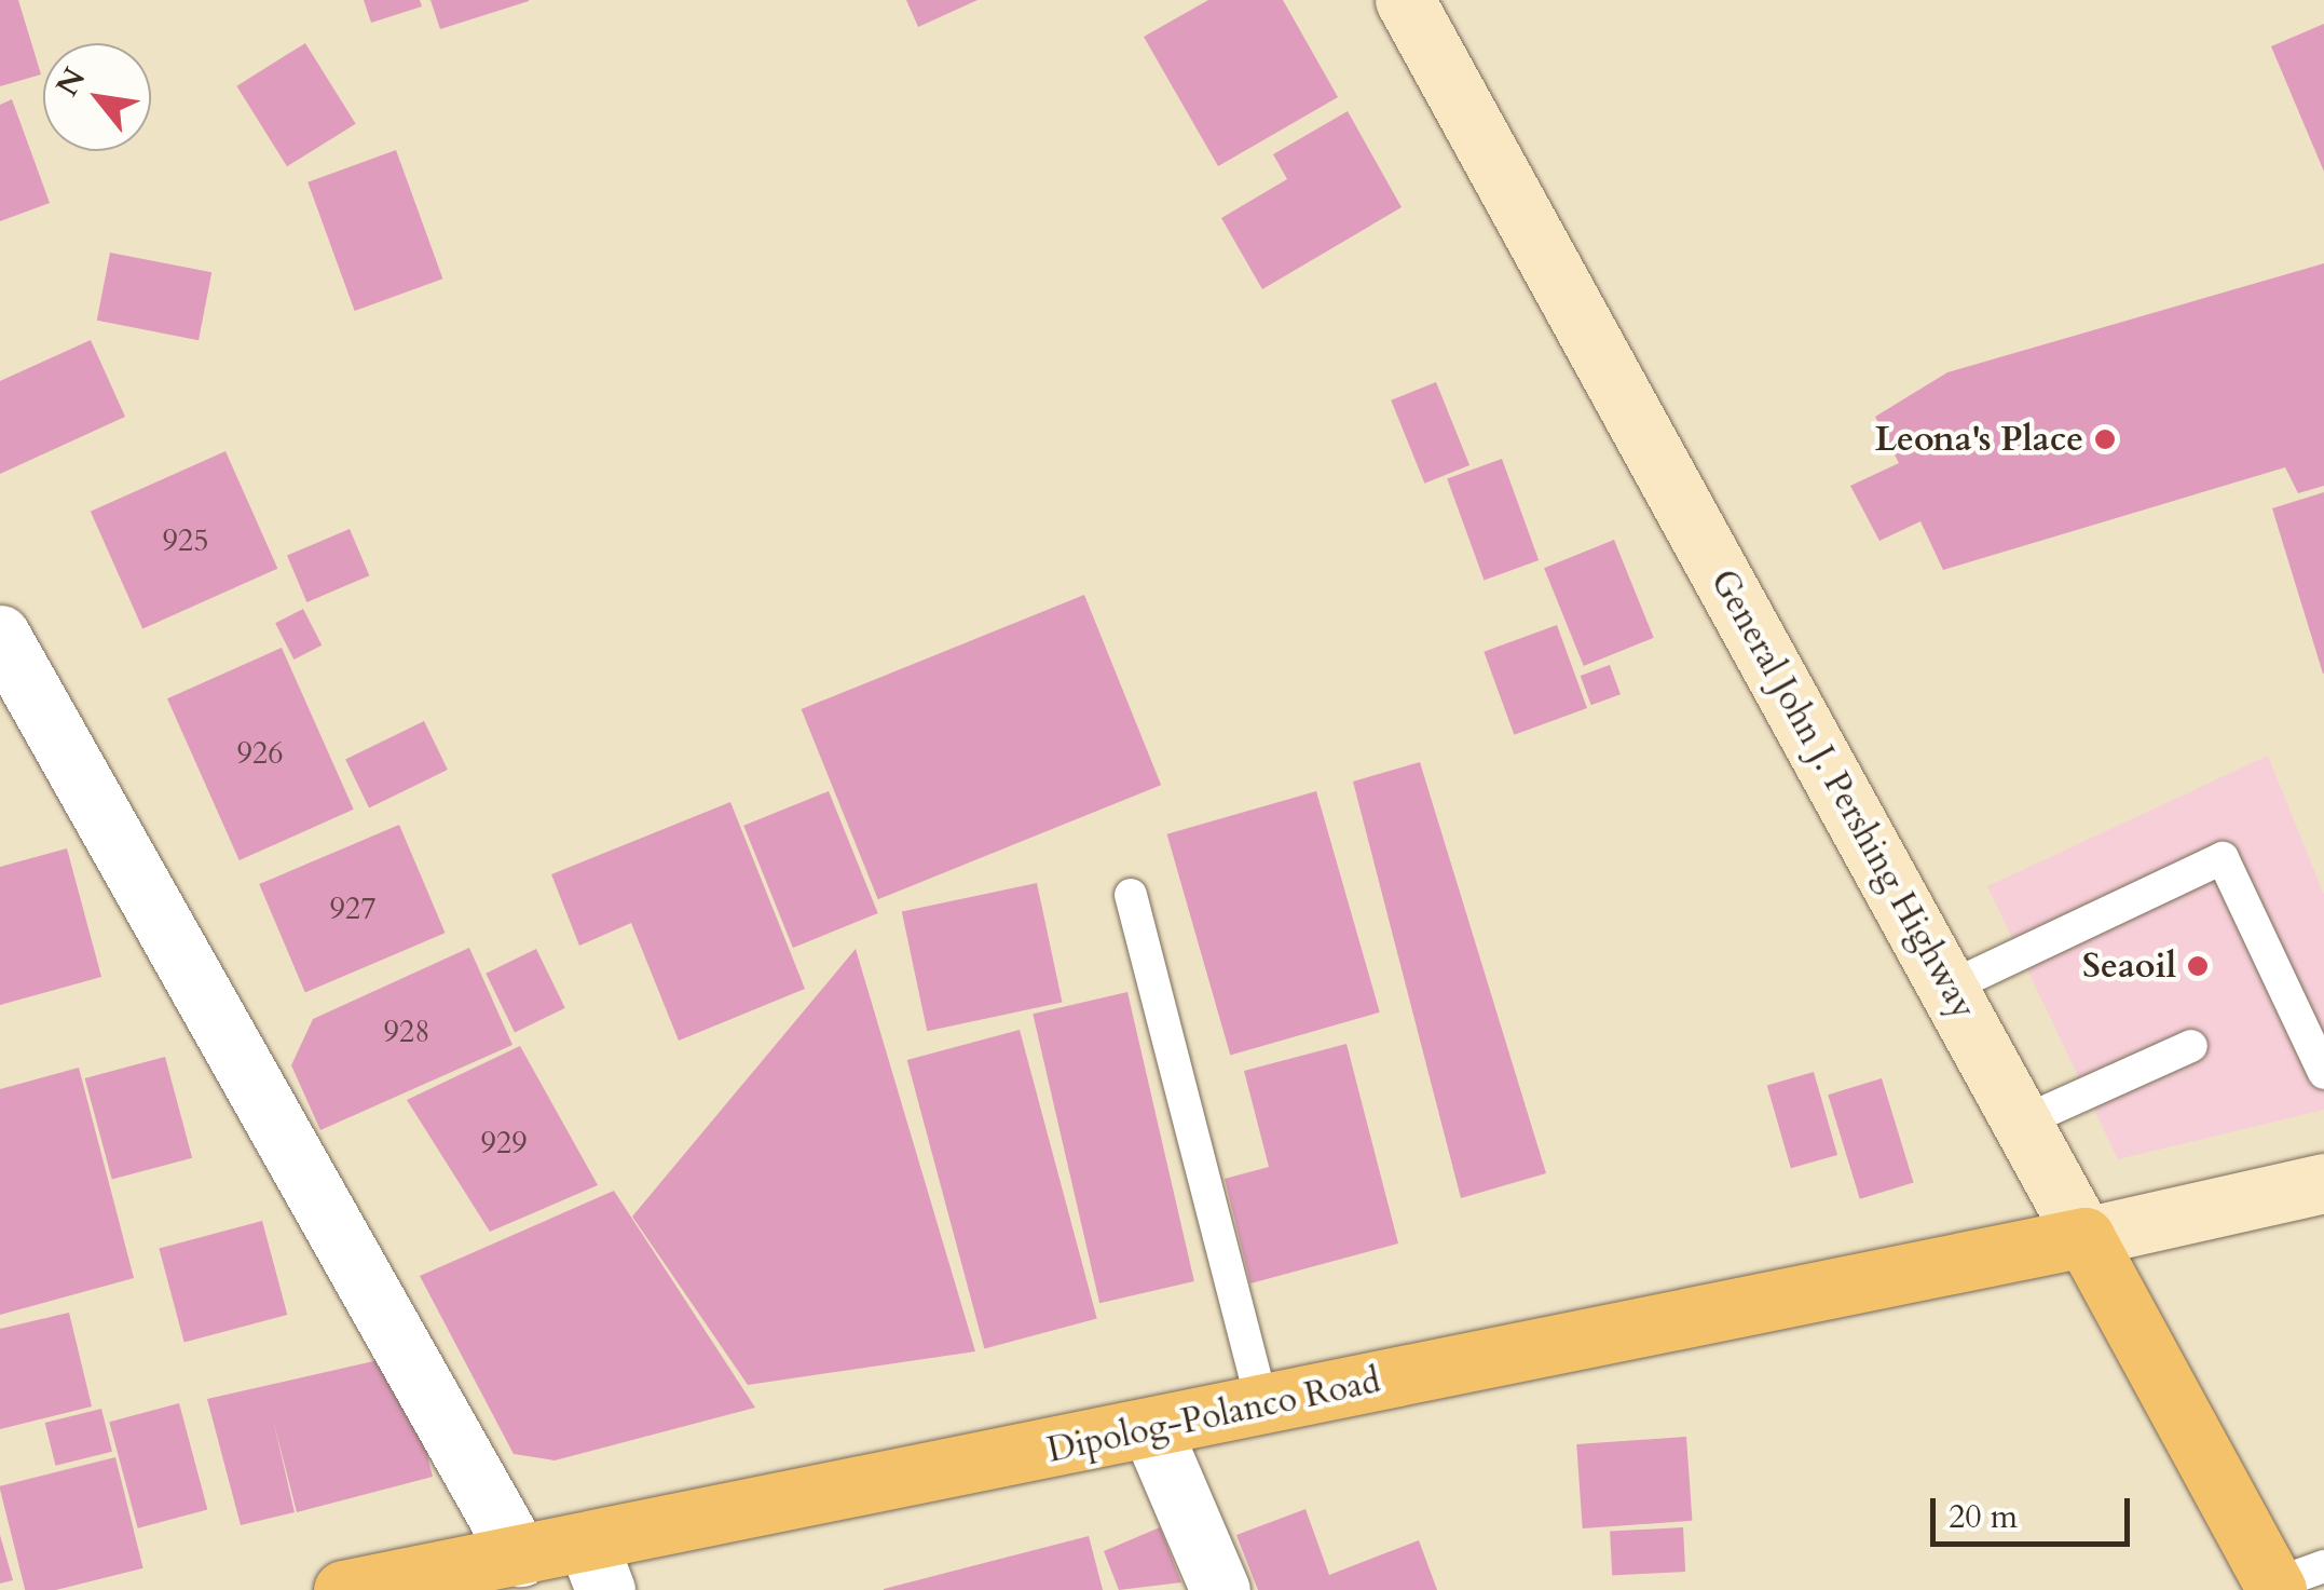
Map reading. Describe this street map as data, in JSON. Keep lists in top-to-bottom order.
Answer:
{
  "streets": {
    "highway": ["General John J. Pershing Highway", "Dipolog-Polanco Road"]
  },
  "crossings": [
    ["General John J. Pershing Highway", "Dipolog-Polanco Road"]
  ],
  "places": ["Leona's Place", "Seaoil"],
  "house_numbers": [
    "925",
    "926",
    "927",
    "928",
    "929"
  ],
  "scale_bar": "20 m",
  "north": "top left"
}
